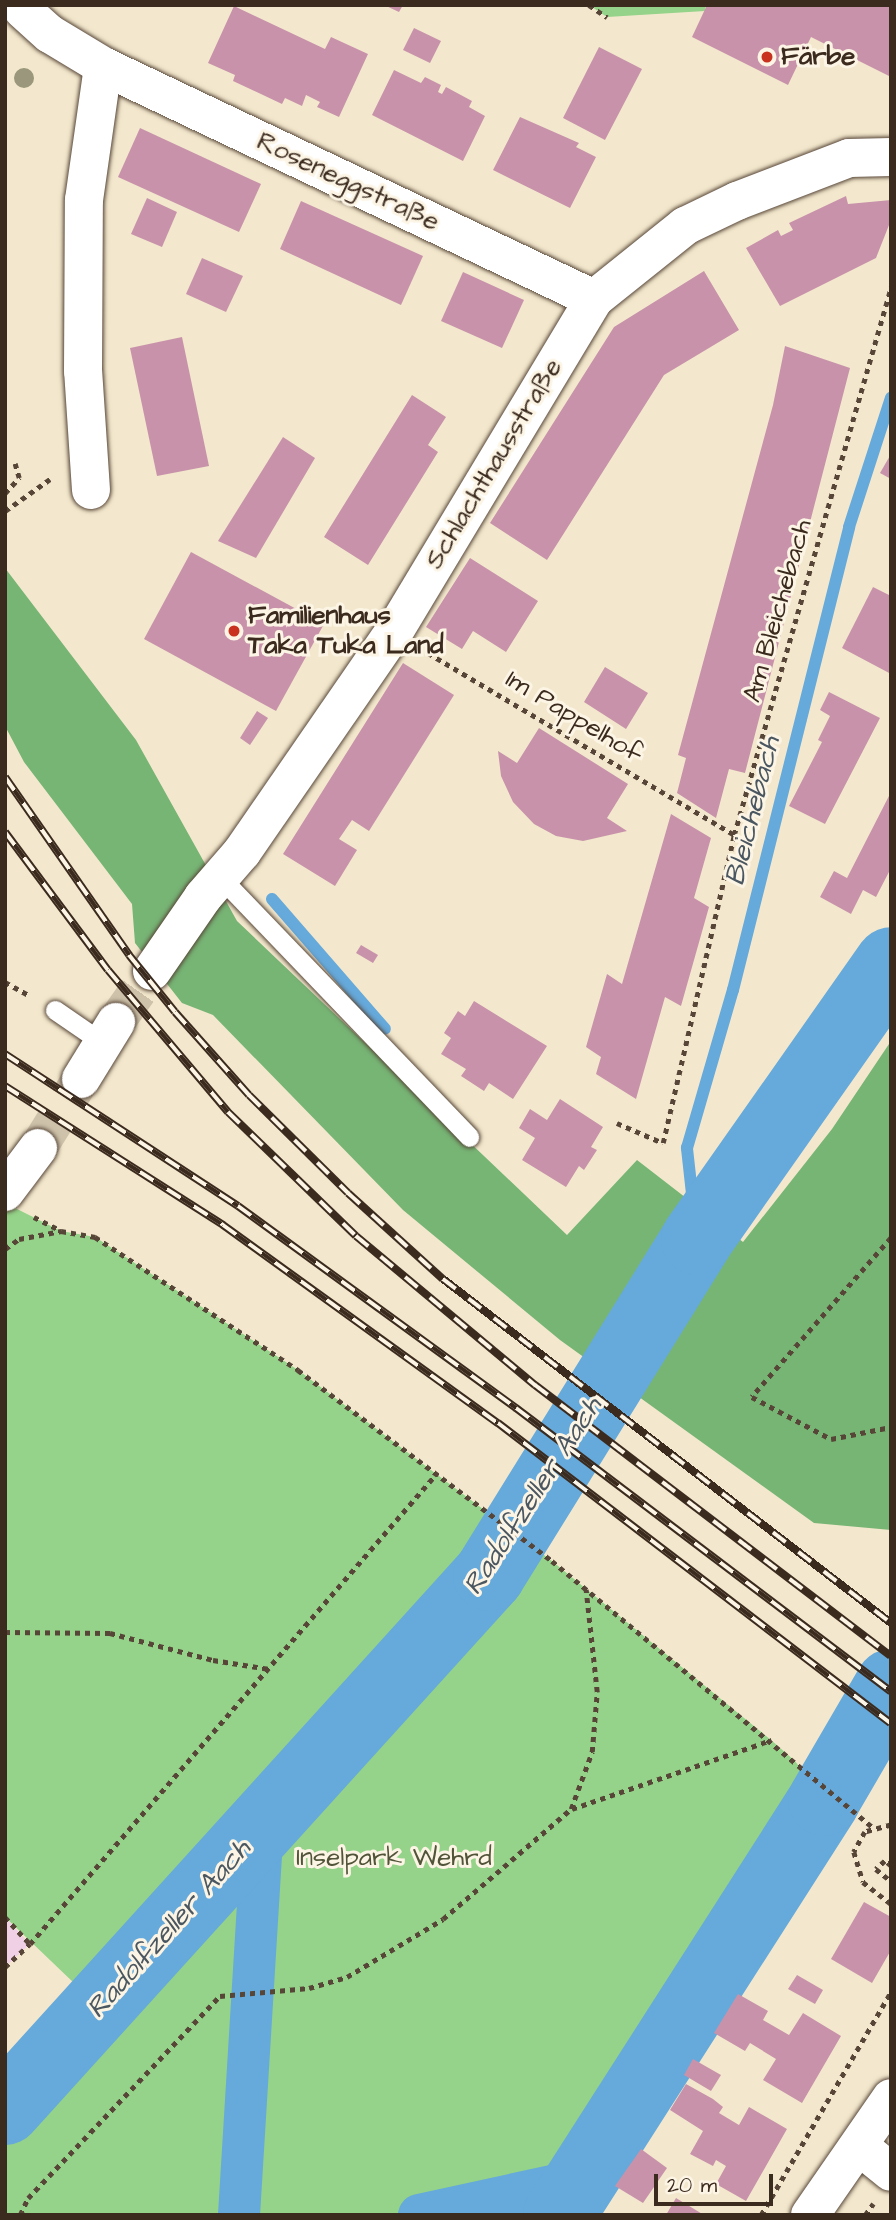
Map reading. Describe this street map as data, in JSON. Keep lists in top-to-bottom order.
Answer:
{
  "streets": {
    "street": ["Roseneggstraße", "Schlachthausstraße"],
    "path": ["Am Bleichebach", "Im Pappelhof"]
  },
  "crossings": [
    ["Roseneggstraße", "Schlachthausstraße"],
    ["Schlachthausstraße", "Im Pappelhof"],
    ["Am Bleichebach", "Im Pappelhof"]
  ],
  "water": ["Bleichebach", "Radolfzeller Aach"],
  "parks": ["Inselpark Wehrd"],
  "places": ["Färbe", "Familienhaus Taka Tuka Land"],
  "scale_bar": "20 m"
}
